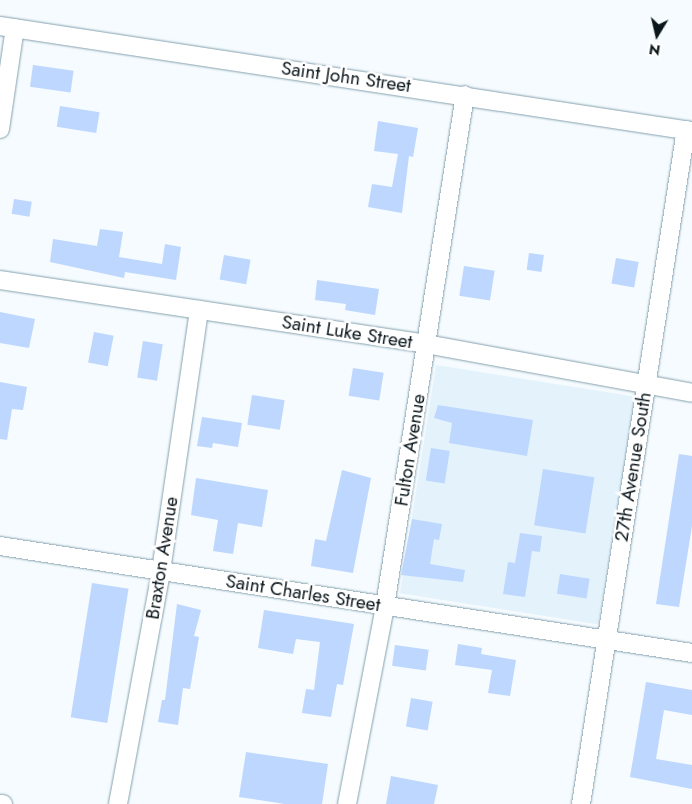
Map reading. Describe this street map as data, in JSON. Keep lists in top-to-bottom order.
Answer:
{
  "streets": {
    "street": [
      "Saint John Street",
      "Saint Luke Street",
      "Fulton Avenue",
      "27th Avenue South",
      "Braxton Avenue",
      "Saint Charles Street"
    ]
  },
  "crossings": [
    ["Saint John Street", "Fulton Avenue"],
    ["Saint John Street", "27th Avenue South"],
    ["Saint Luke Street", "Fulton Avenue"],
    ["Saint Luke Street", "27th Avenue South"],
    ["Saint Luke Street", "Braxton Avenue"],
    ["Fulton Avenue", "Saint Charles Street"],
    ["27th Avenue South", "Saint Charles Street"],
    ["Braxton Avenue", "Saint Charles Street"]
  ],
  "north": "bottom"
}
